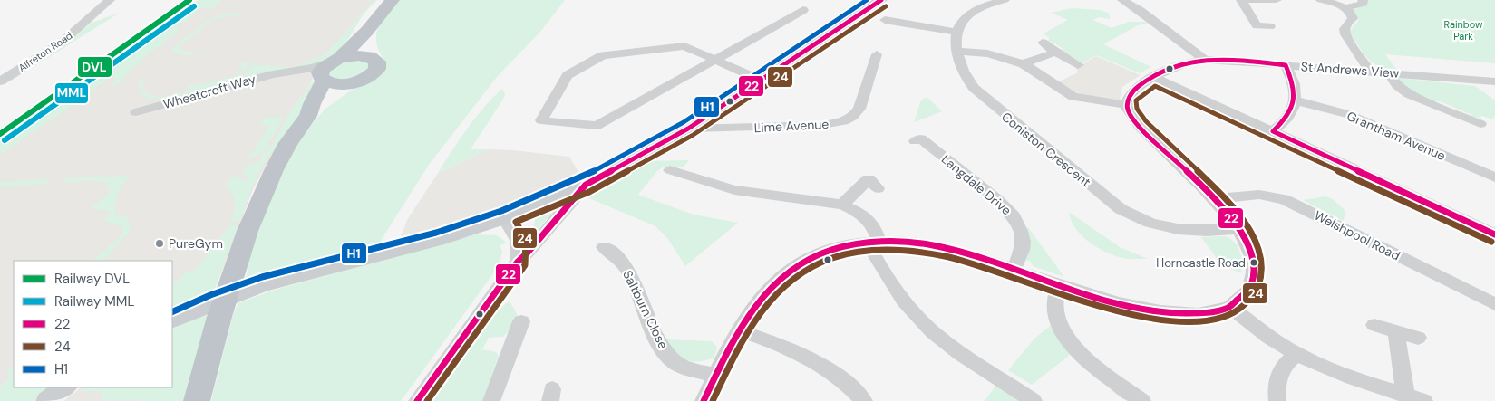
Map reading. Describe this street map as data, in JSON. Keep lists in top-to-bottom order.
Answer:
{
  "streets": {
    "street": [
      "Alfreton Road",
      "St Andrews View",
      "Wheatcroft Way",
      "Lime Avenue",
      "Grantham Avenue",
      "Coniston Crescent",
      "Langdale Drive",
      "Welshpool Road",
      "Saltburn Close"
    ]
  },
  "parks": ["Rainbow Park"],
  "places": ["PureGym", "Horncastle Road"],
  "lines": [
    "rail line DVL",
    "transit line 22",
    "transit line H1",
    "rail line MML",
    "transit line 24"
  ],
  "legend": [
    "Railway DVL",
    "Railway MML",
    "22",
    "24",
    "H1"
  ]
}
